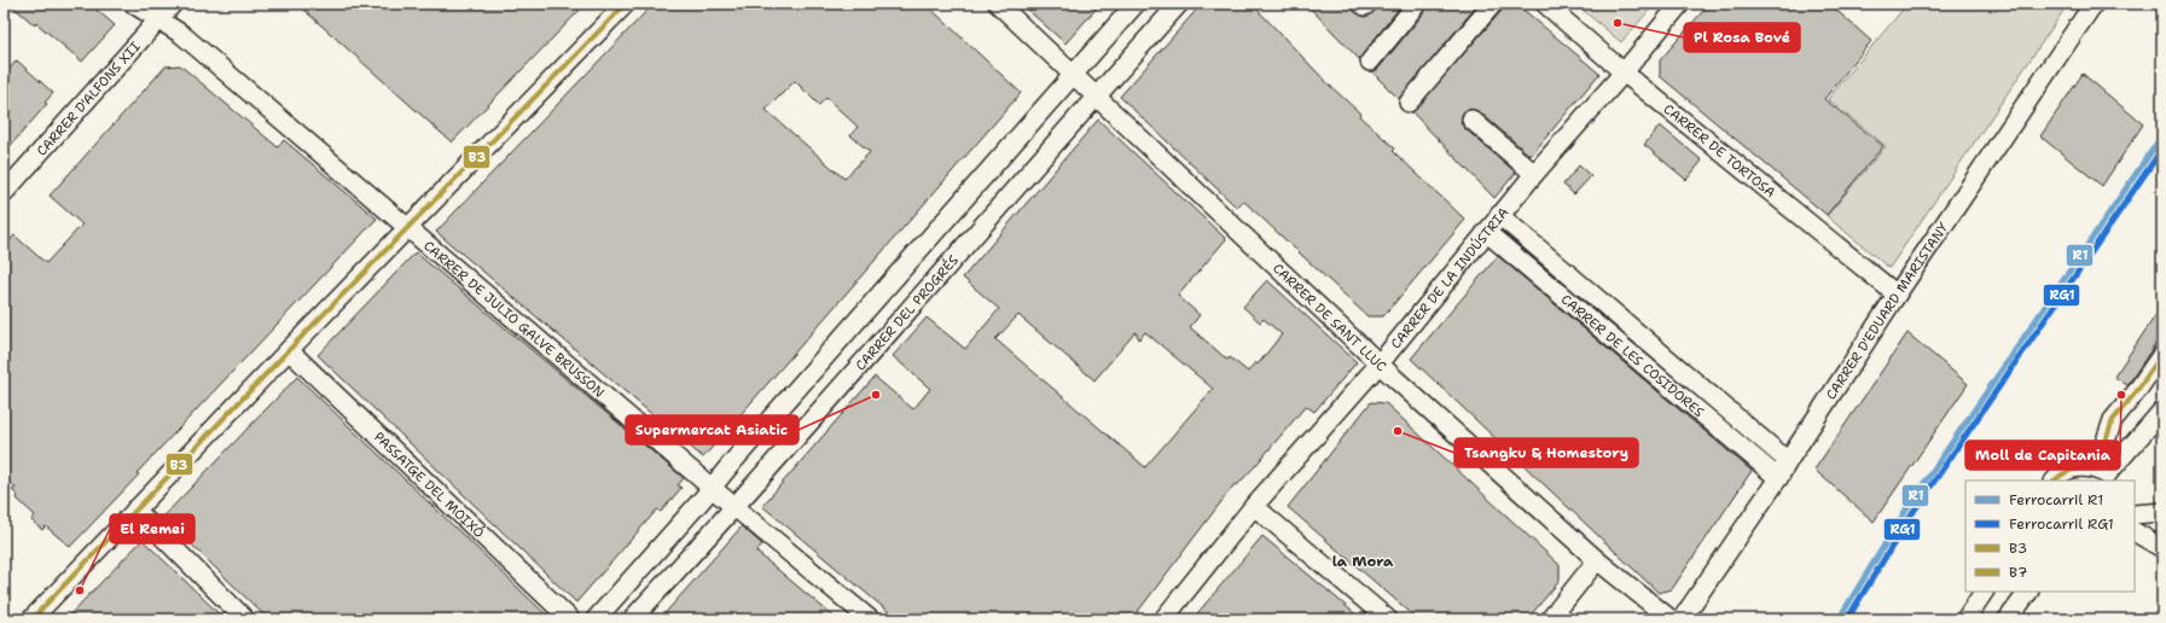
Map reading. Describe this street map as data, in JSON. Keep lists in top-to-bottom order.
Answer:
{
  "streets": {
    "street": [
      "CARRER D'ALFONS XII",
      "CARRER DE TORTOSA",
      "CARRER DE LA INDÚSTRIA",
      "CARRER D'EDUARD MARISTANY",
      "CARRER DEL PROGRÉS",
      "CARRER DE SANT LLUC",
      "CARRER DE JULIO GALVE BRUSSON",
      "CARRER DE LES COSIDORES",
      "PASSATGE DEL MOIXÓ"
    ]
  },
  "crossings": [
    ["CARRER D'ALFONS XII", "CARRER DE JULIO GALVE BRUSSON"],
    ["CARRER DE TORTOSA", "CARRER DE LA INDÚSTRIA"],
    ["CARRER DE TORTOSA", "CARRER D'EDUARD MARISTANY"],
    ["CARRER DE LA INDÚSTRIA", "CARRER DE SANT LLUC"],
    ["CARRER DE LA INDÚSTRIA", "CARRER DE LES COSIDORES"],
    ["CARRER D'EDUARD MARISTANY", "CARRER DE LES COSIDORES"],
    ["CARRER DEL PROGRÉS", "CARRER DE SANT LLUC"],
    ["CARRER DEL PROGRÉS", "CARRER DE JULIO GALVE BRUSSON"]
  ],
  "districts": ["la Mora"],
  "places": [
    "Pl Rosa Bové",
    "Supermercat Asiatic",
    "Moll de Capitania",
    "Tsangku & Homestory",
    "El Remei"
  ],
  "lines": [
    "transit line B3",
    "rail line R1",
    "rail line RG1",
    "transit line B7"
  ],
  "legend": [
    "Ferrocarril R1",
    "Ferrocarril RG1",
    "B3",
    "B7"
  ]
}
